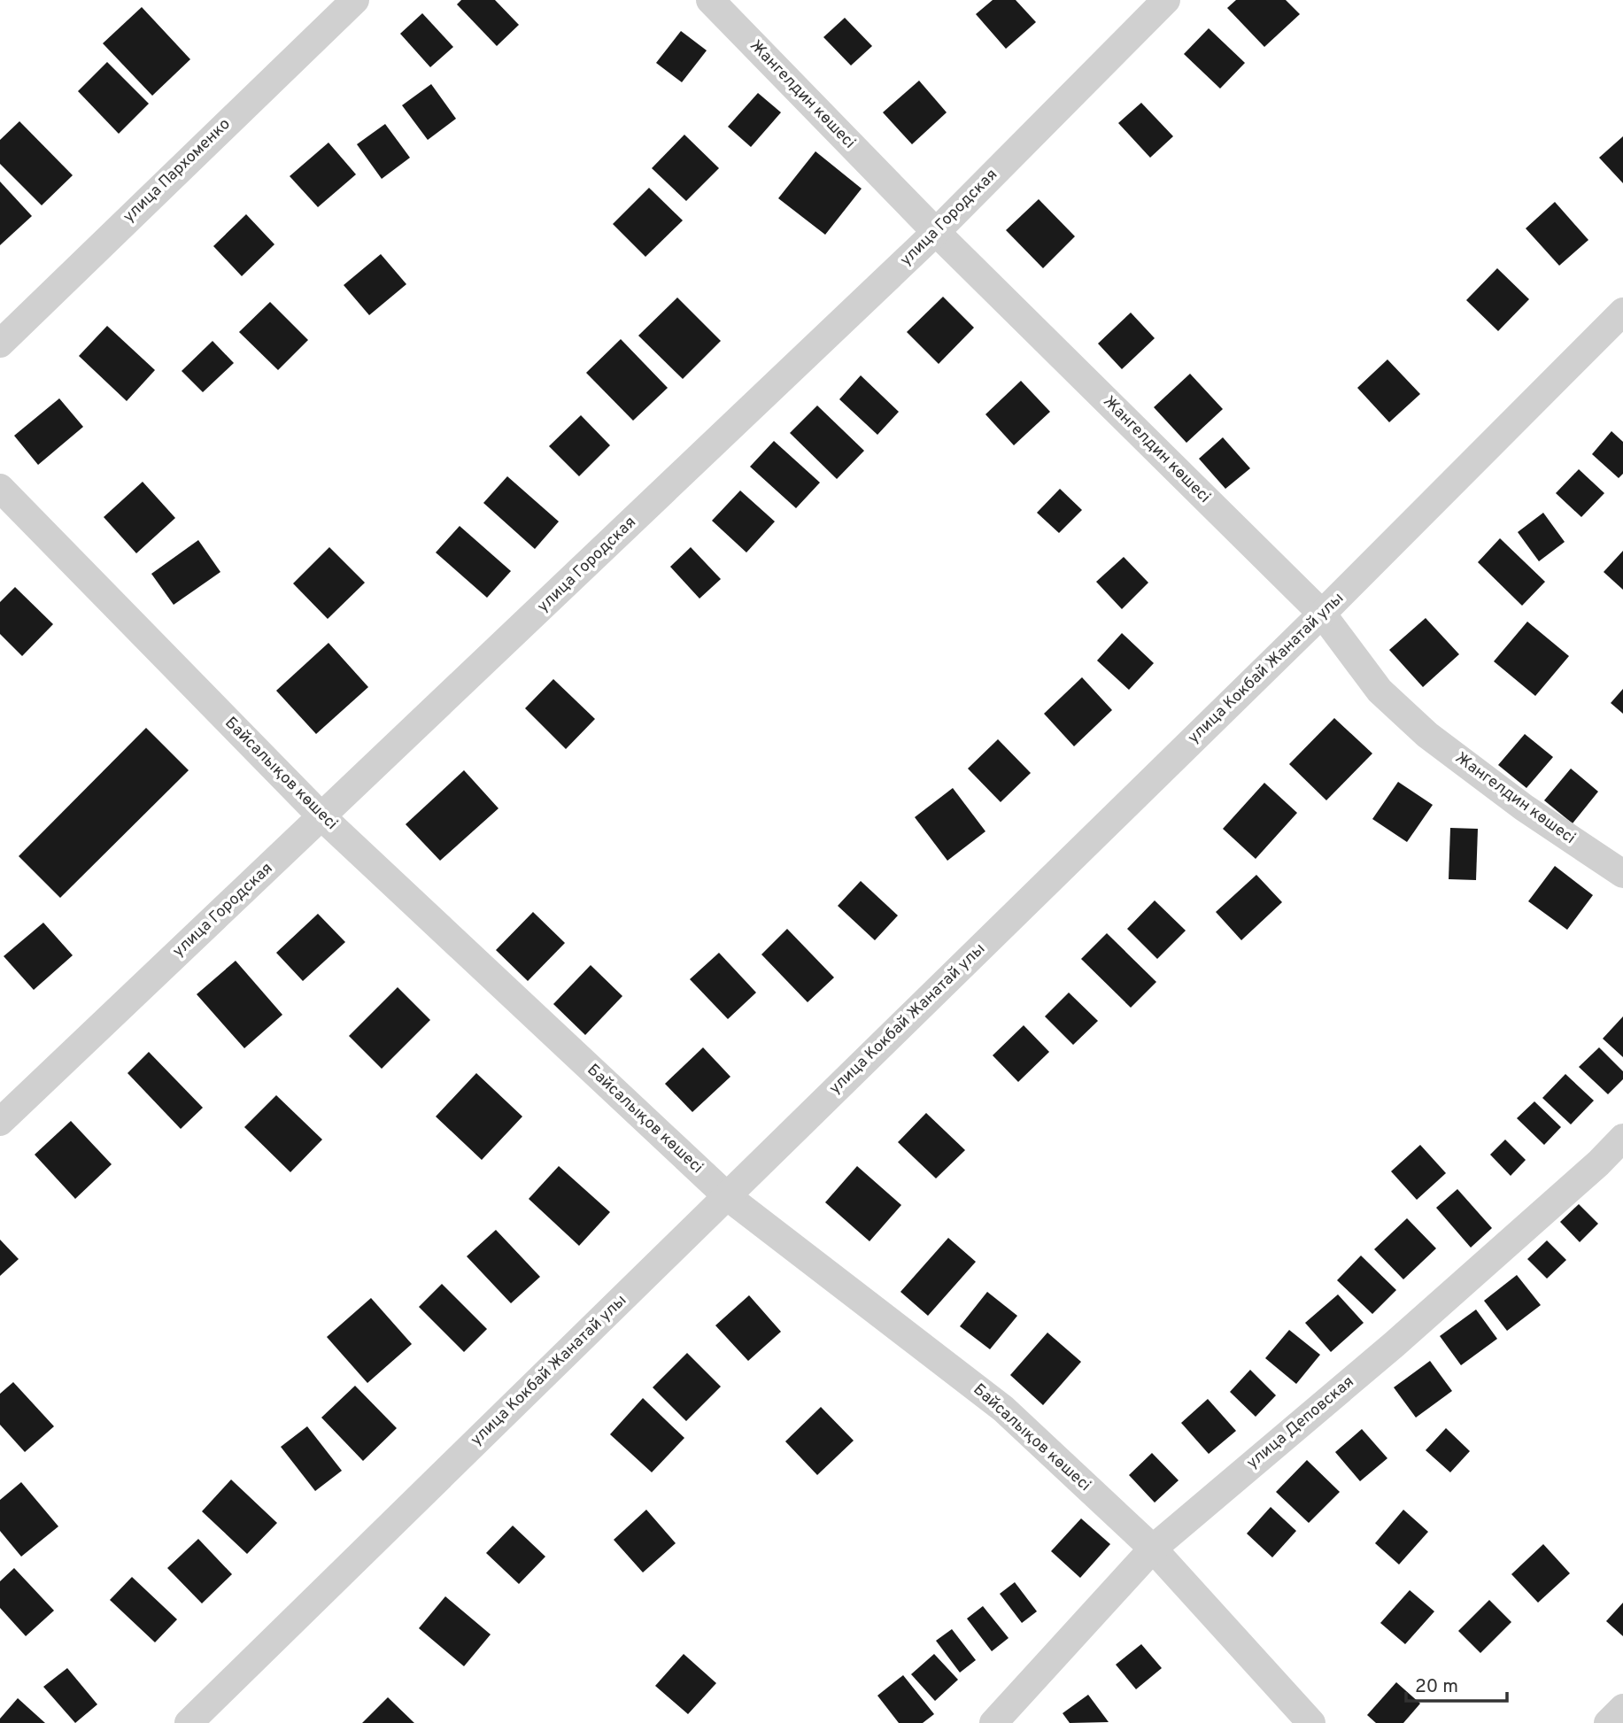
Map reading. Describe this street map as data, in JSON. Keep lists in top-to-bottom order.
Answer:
{
  "streets": {
    "street": [
      "Жангелдин көшесі",
      "улица Пархоменко",
      "улица Городская",
      "улица Кокбай Жанатай улы",
      "Байсалықов көшесі",
      "улица Деповская"
    ]
  },
  "crossings": [
    ["Жангелдин көшесі", "улица Городская"],
    ["Жангелдин көшесі", "улица Кокбай Жанатай улы"],
    ["улица Городская", "Байсалықов көшесі"],
    ["улица Кокбай Жанатай улы", "Байсалықов көшесі"],
    ["Байсалықов көшесі", "улица Деповская"]
  ],
  "scale_bar": "20 m"
}
